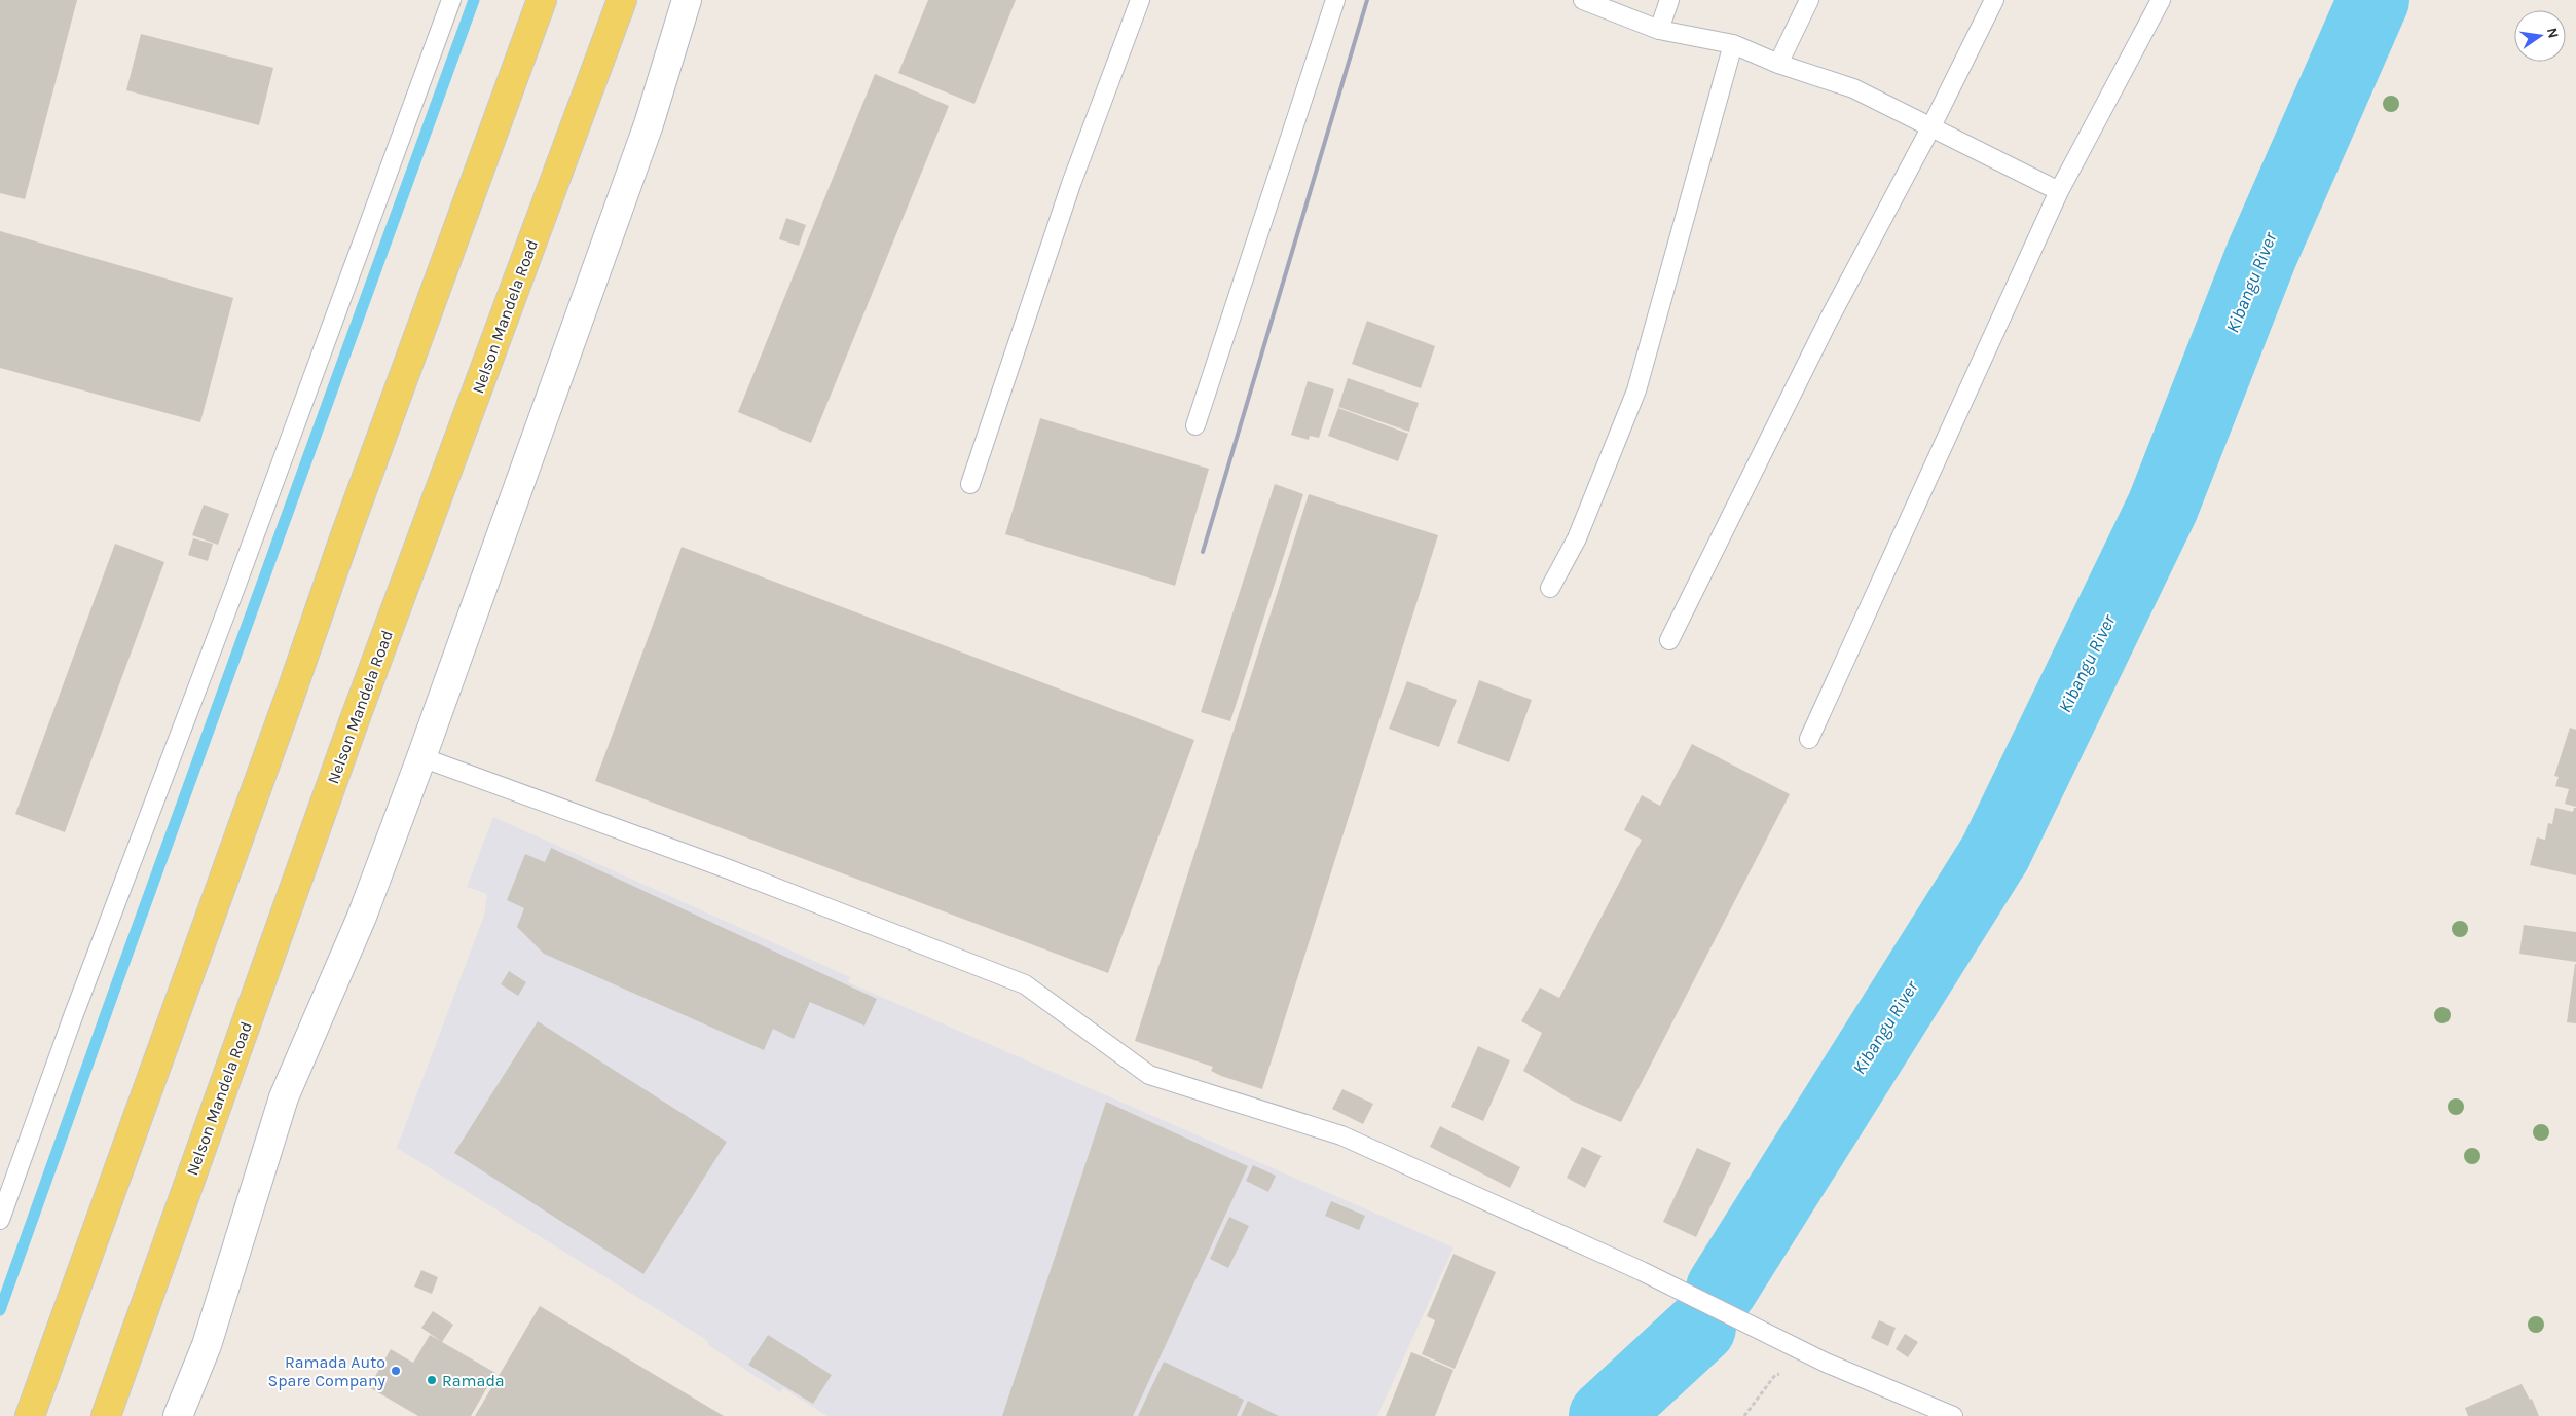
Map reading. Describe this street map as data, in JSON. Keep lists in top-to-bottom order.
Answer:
{
  "streets": {
    "main road": ["Nelson Mandela Road"]
  },
  "water": ["Kibangu River"],
  "places": ["Ramada Auto Spare Company", "Ramada"],
  "north": "right"
}
